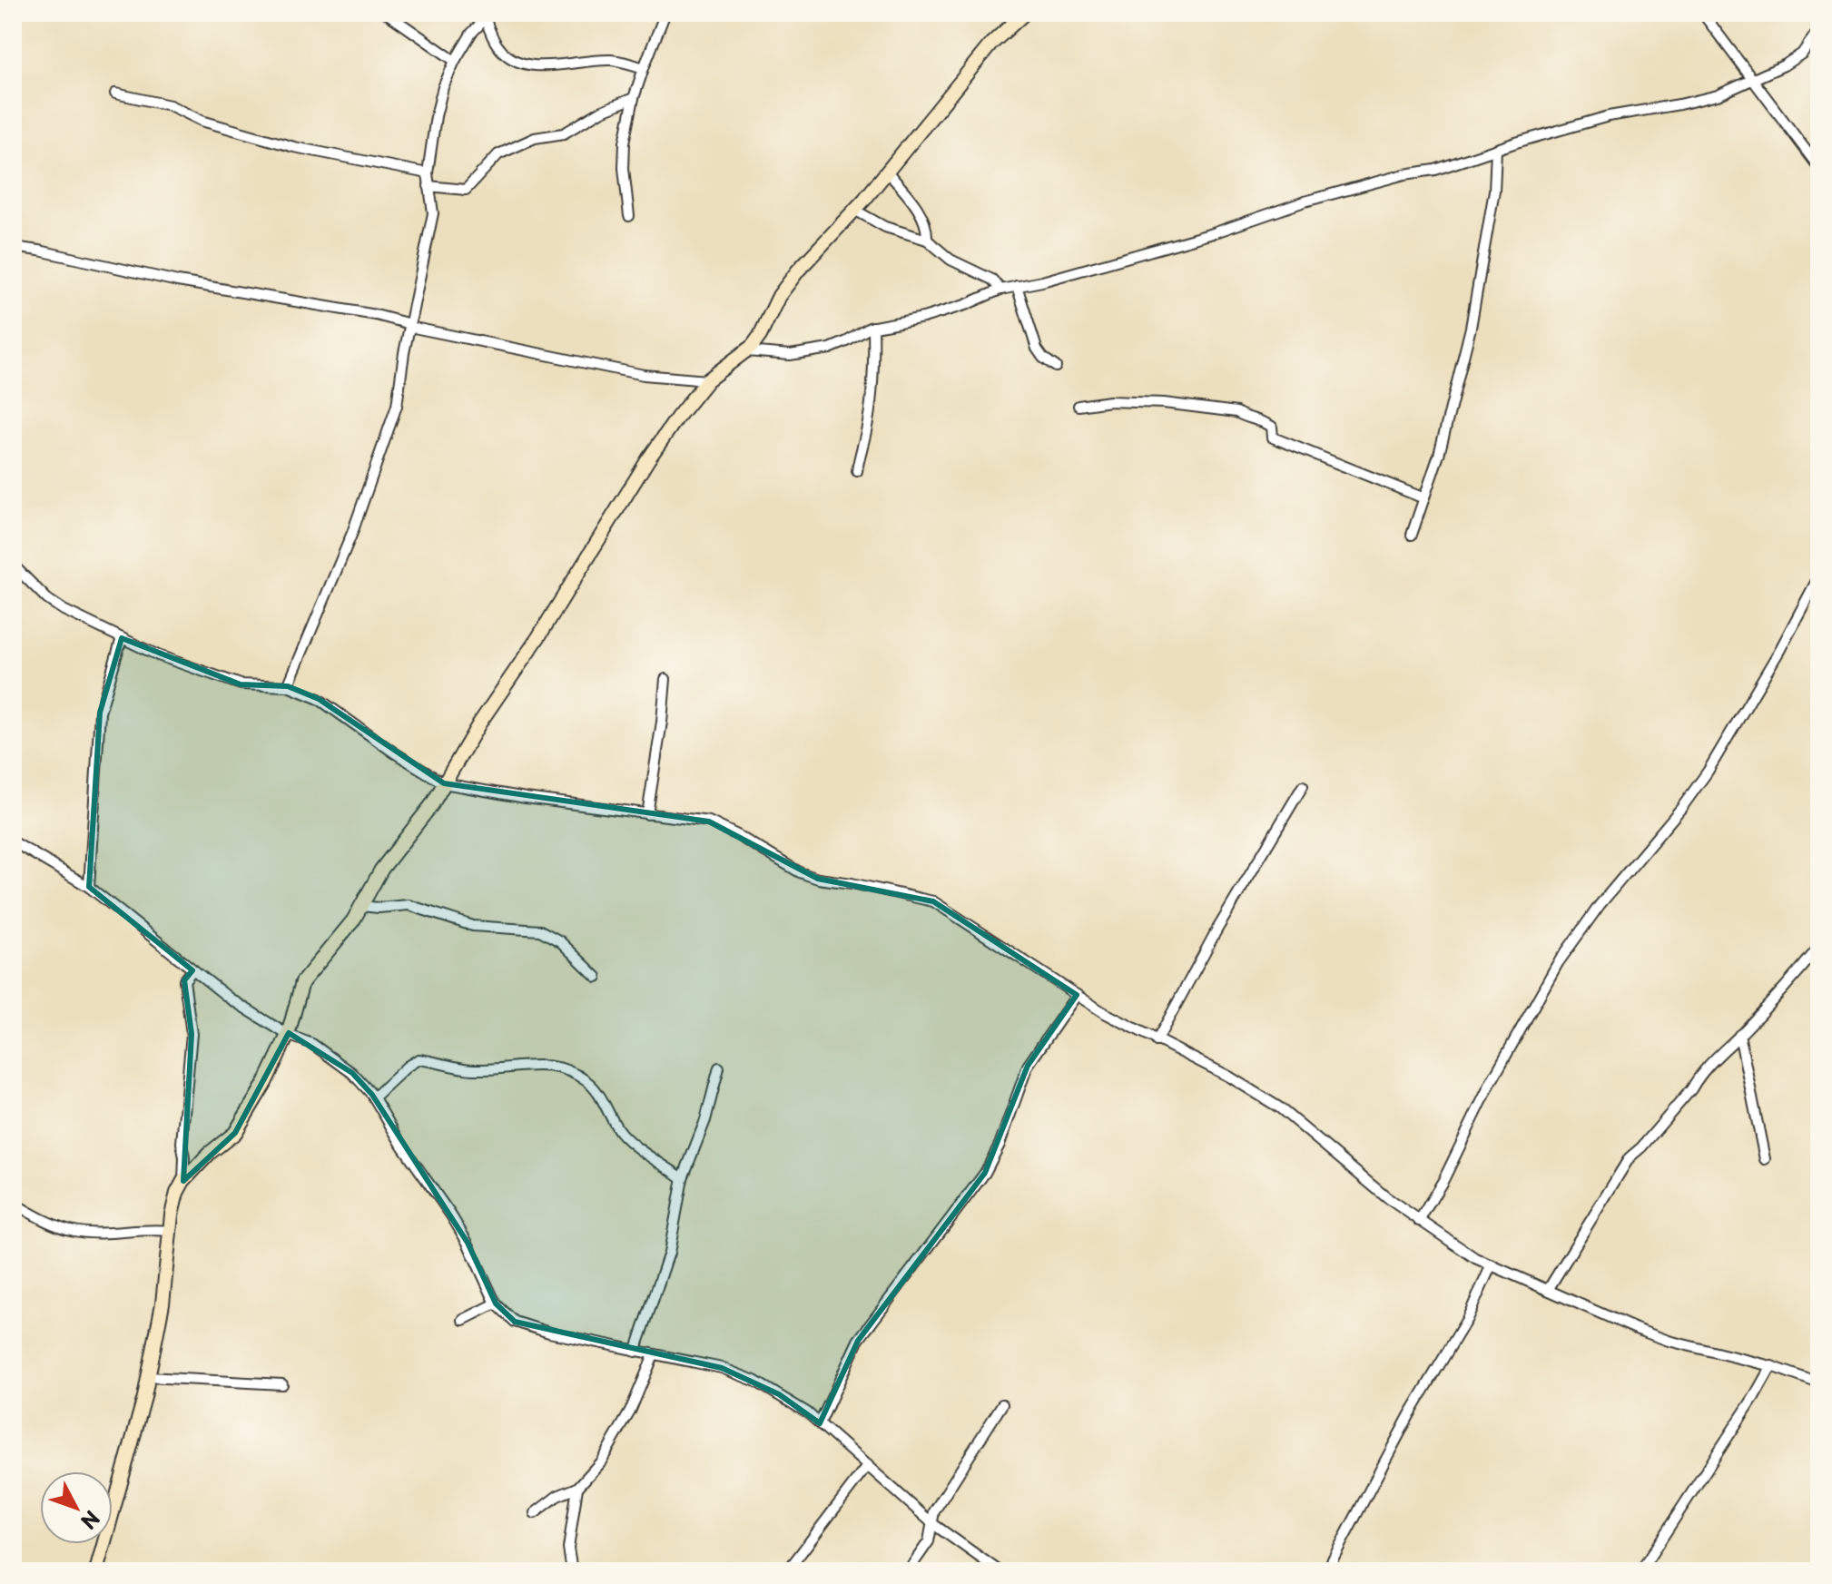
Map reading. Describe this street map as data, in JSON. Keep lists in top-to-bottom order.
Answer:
{
  "north": "bottom right"
}
